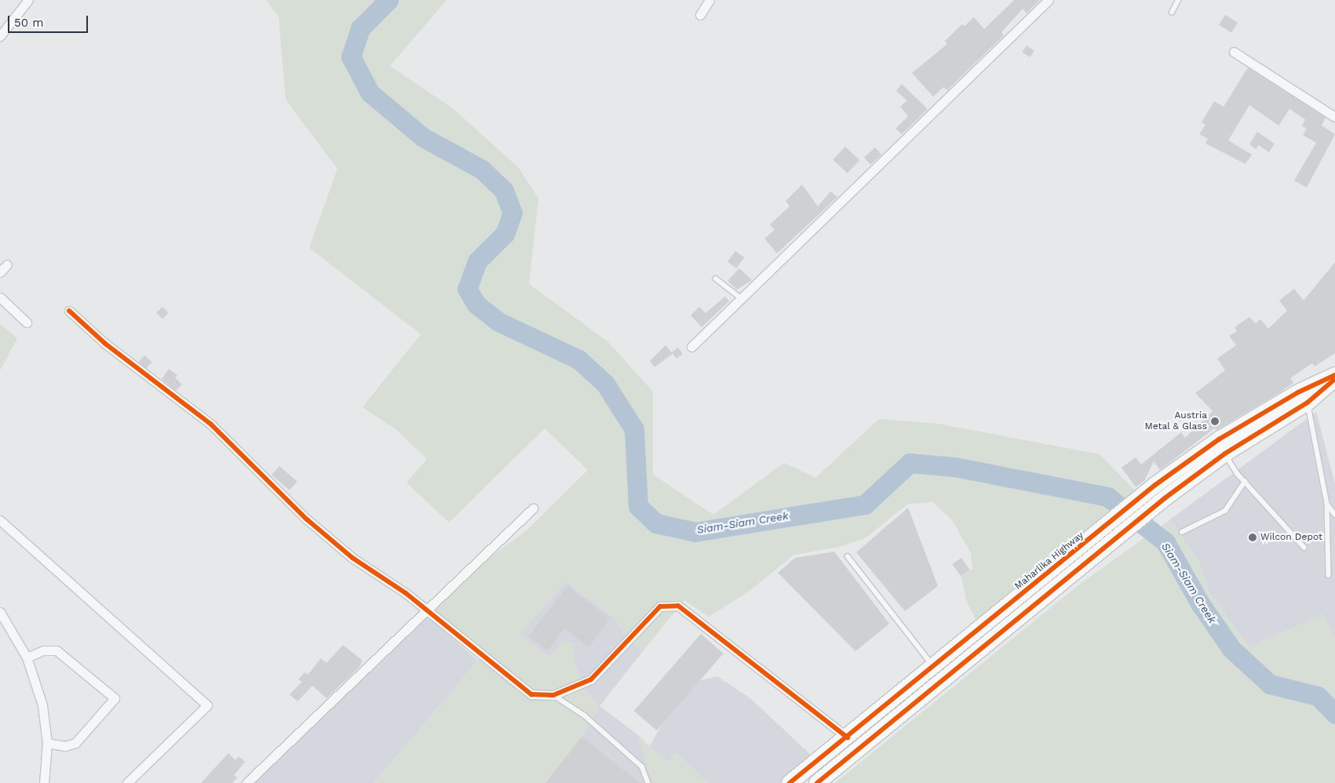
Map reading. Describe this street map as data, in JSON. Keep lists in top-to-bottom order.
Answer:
{
  "streets": {
    "highway": ["Maharlika Highway"]
  },
  "water": ["Siam-Siam Creek"],
  "places": ["Austria Metal & Glass", "Wilcon Depot"],
  "scale_bar": "50 m"
}
